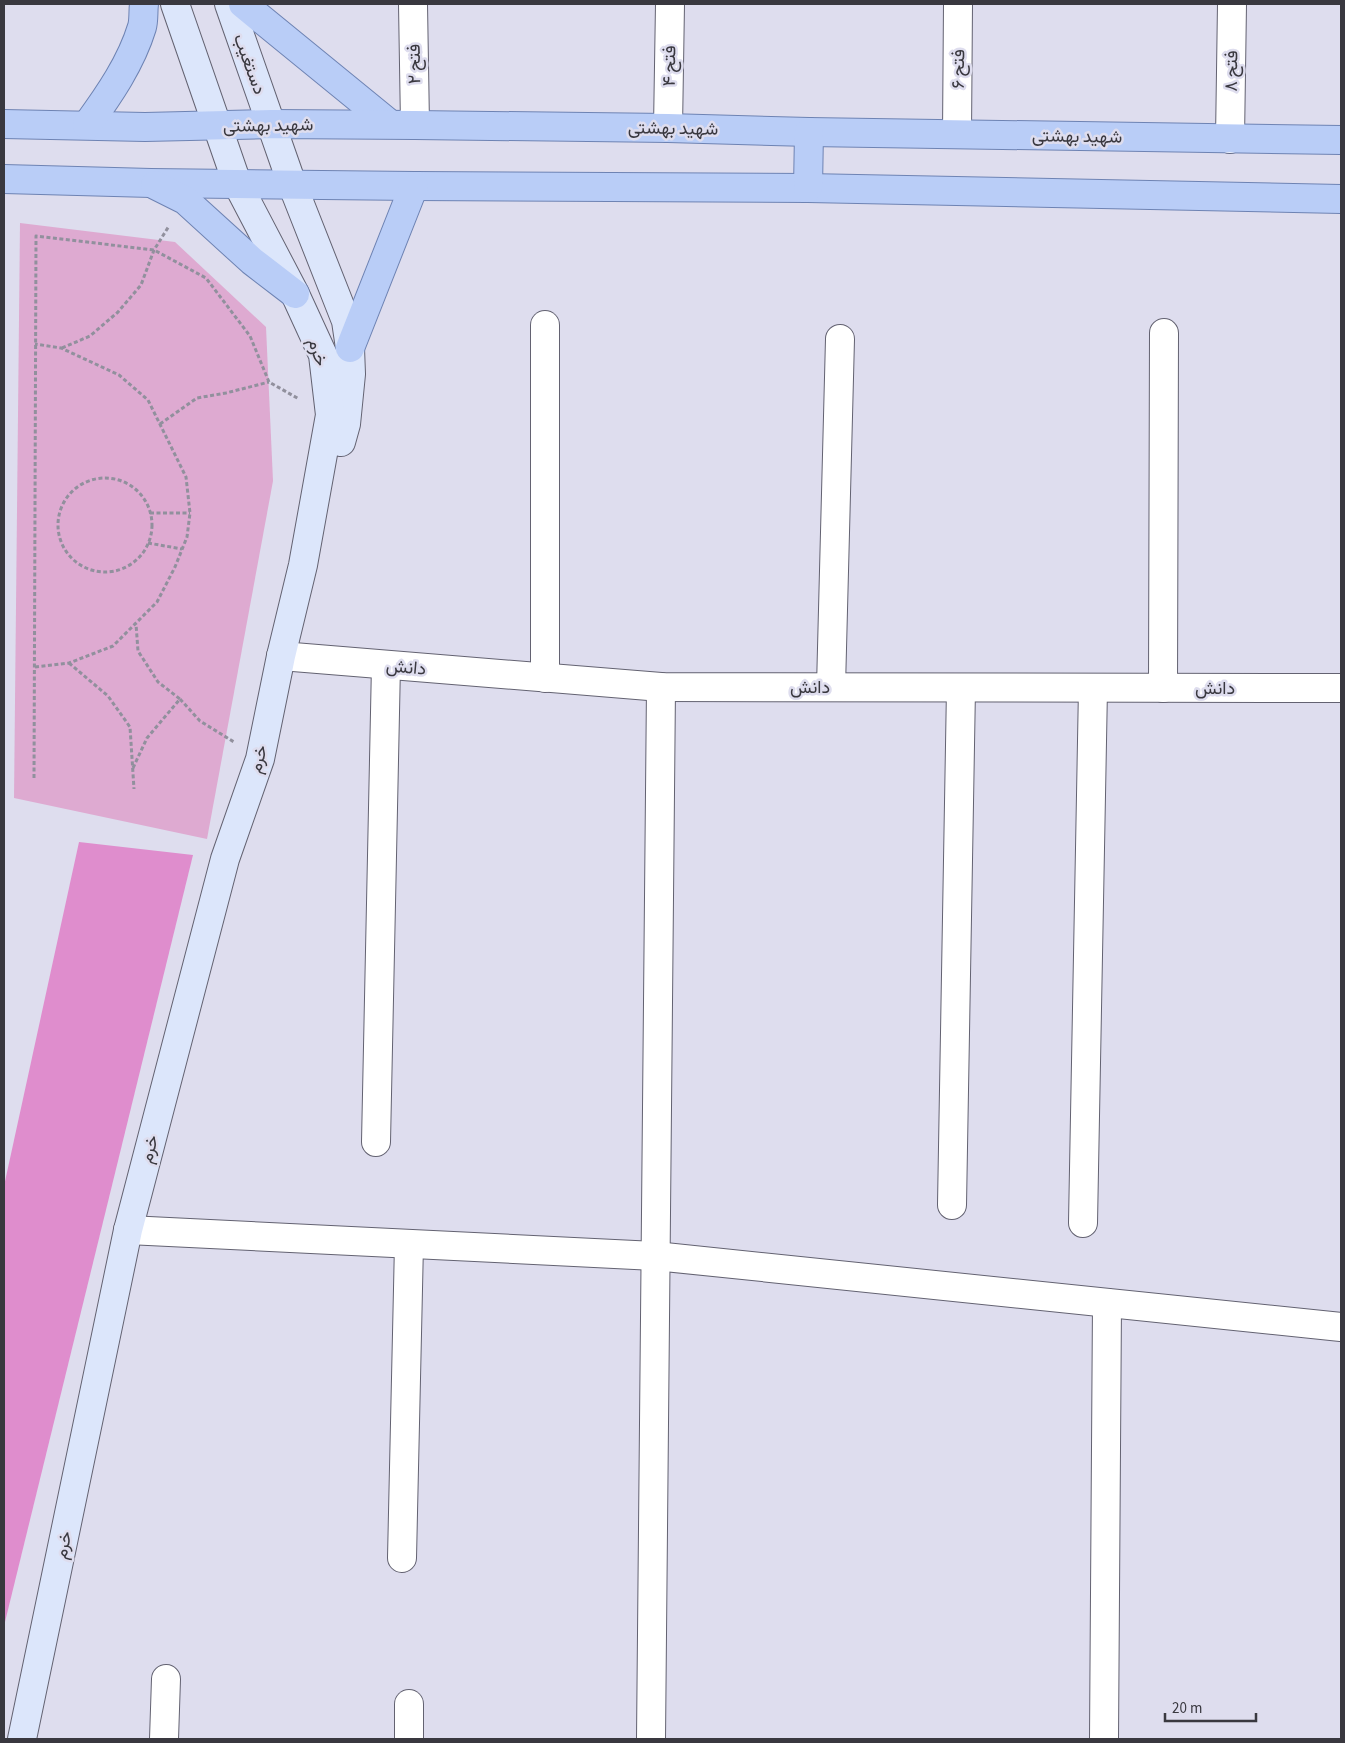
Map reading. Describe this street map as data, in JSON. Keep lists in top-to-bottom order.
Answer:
{
  "streets": {
    "main road": ["شهید بهشتی"],
    "street": [
      "دستغیب",
      "فتح ۲",
      "فتح ۴",
      "فتح ۶",
      "فتح ۸",
      "خرم",
      "دانش"
    ]
  },
  "crossings": [
    ["دستغیب", "شهید بهشتی"],
    ["دستغیب", "خرم"],
    ["فتح ۲", "شهید بهشتی"],
    ["فتح ۴", "شهید بهشتی"],
    ["فتح ۶", "شهید بهشتی"],
    ["فتح ۸", "شهید بهشتی"],
    ["شهید بهشتی", "خرم"],
    ["خرم", "دانش"]
  ],
  "scale_bar": "20 m"
}
